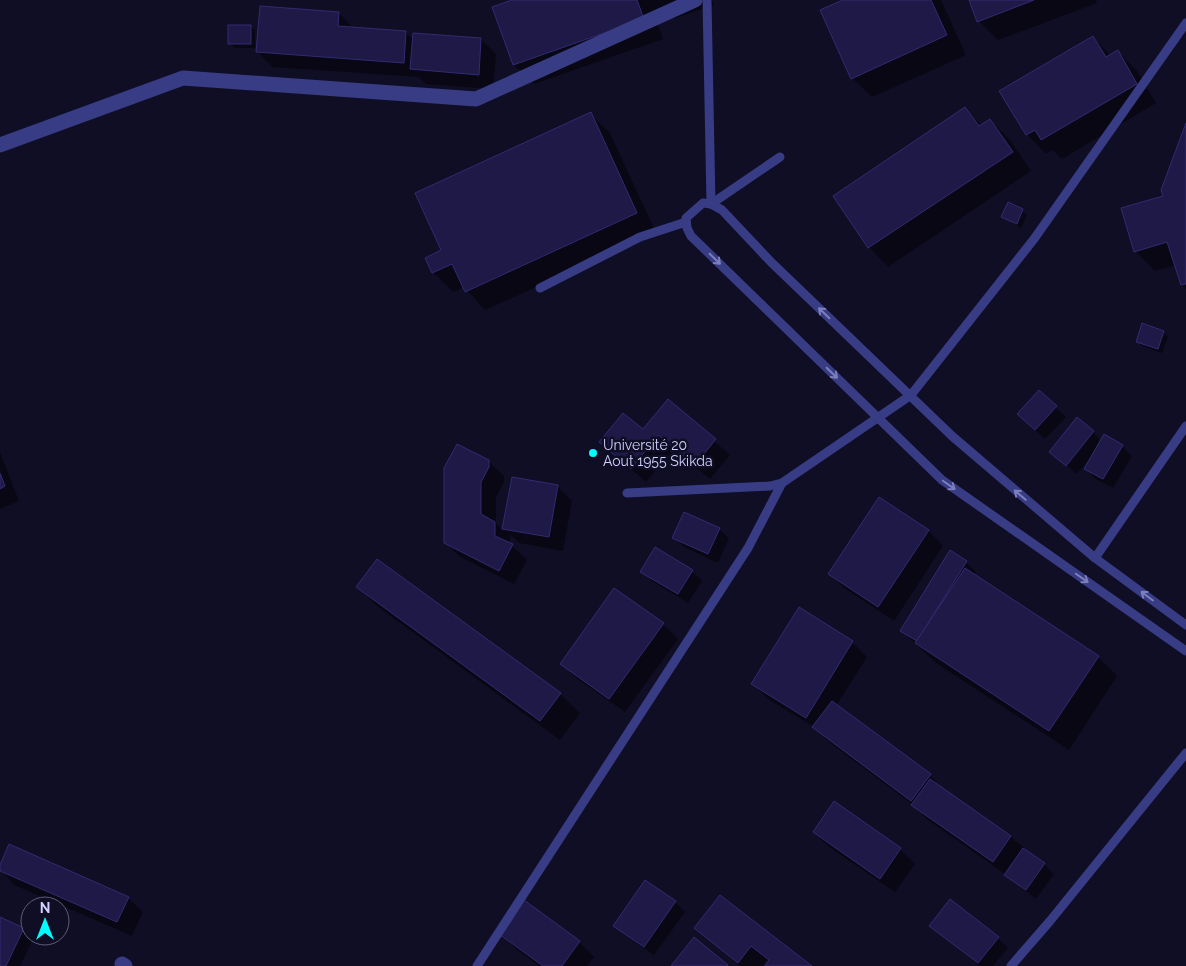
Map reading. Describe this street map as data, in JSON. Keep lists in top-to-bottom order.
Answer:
{
  "places": ["Université 20 Aout 1955 Skikda"],
  "north": "top"
}
